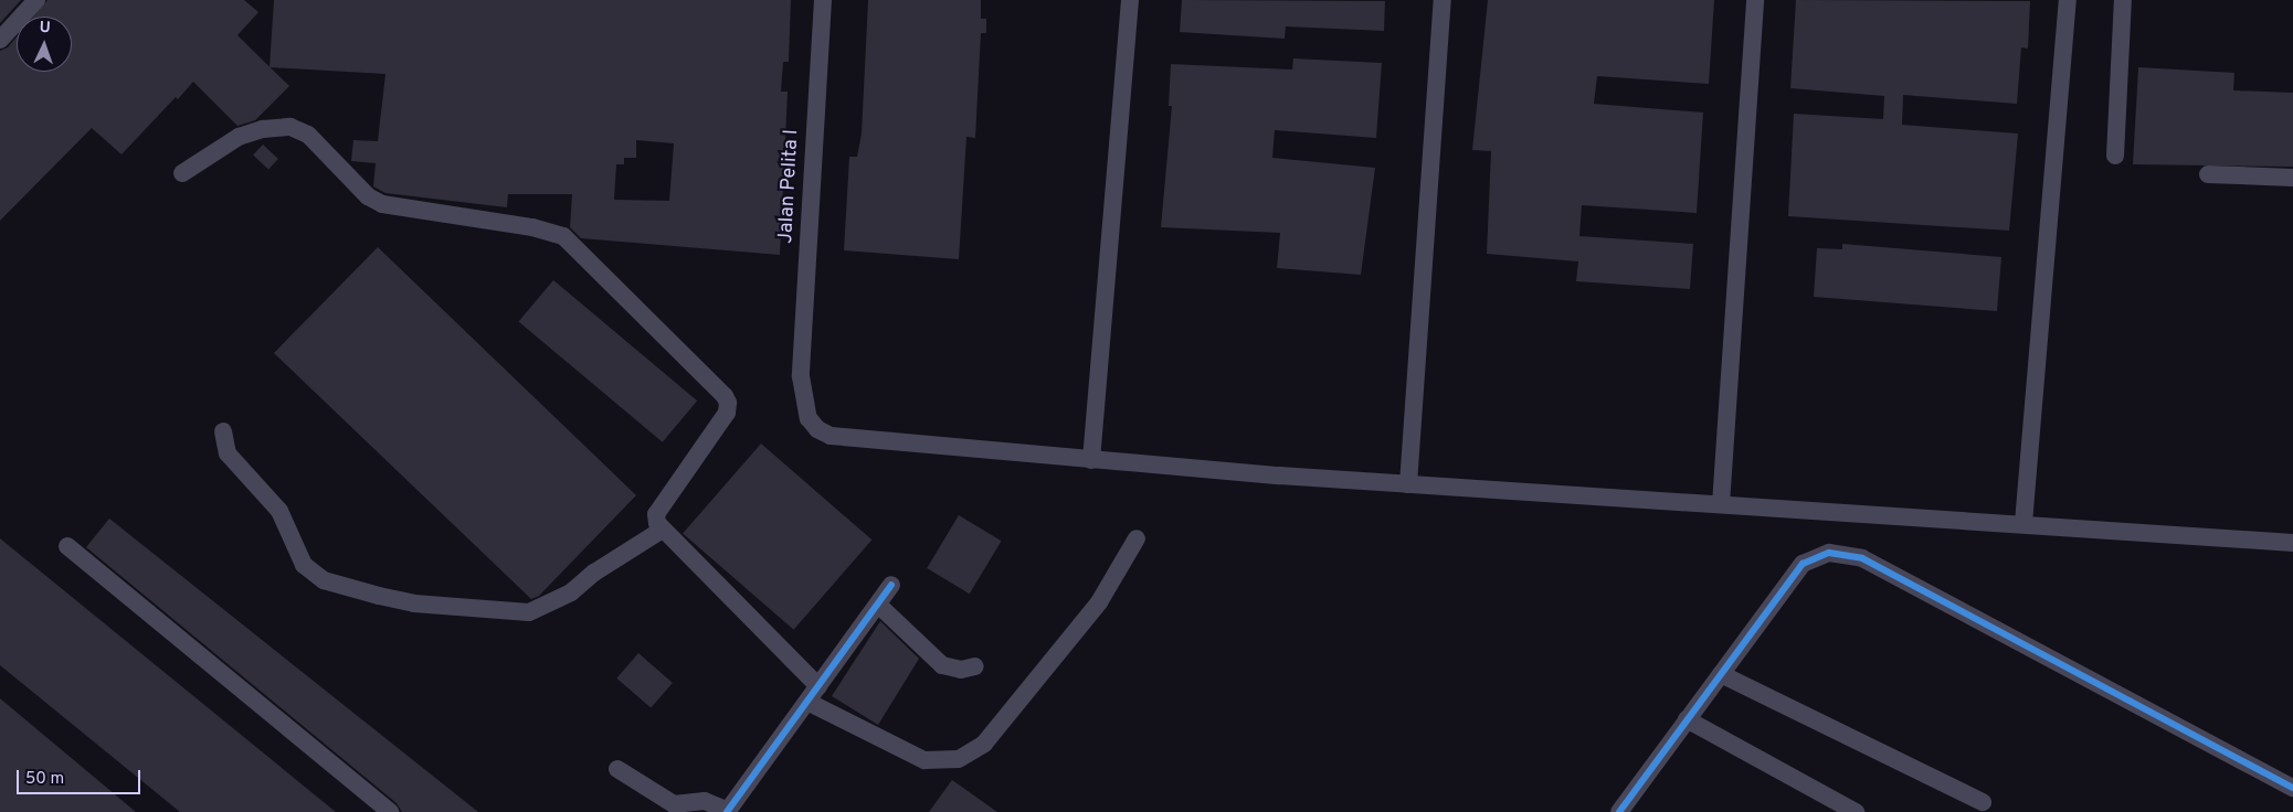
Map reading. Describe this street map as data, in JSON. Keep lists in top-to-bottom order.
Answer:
{
  "streets": {
    "street": ["Jalan Pelita I"]
  },
  "scale_bar": "50 m",
  "north": "top"
}
